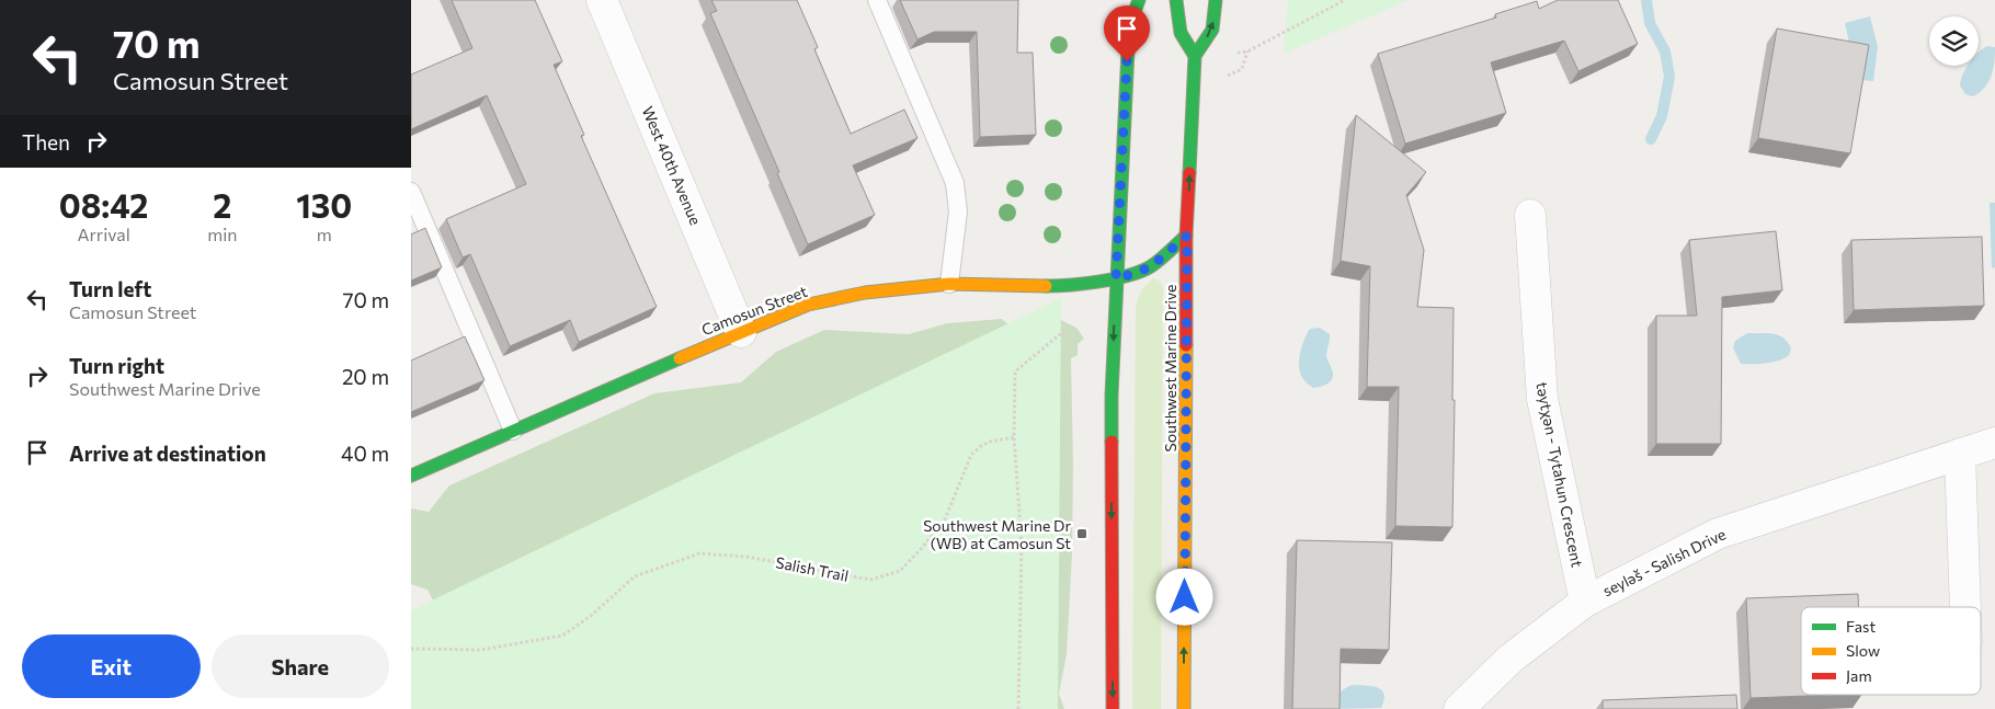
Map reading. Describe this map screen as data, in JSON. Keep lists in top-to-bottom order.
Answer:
{
  "streets": {
    "main road": ["Camosun Street", "Southwest Marine Drive"],
    "street": ["West 40th Avenue", "təytχən - Tytahun Crescent", "seyləš - Salish Drive"],
    "path": ["Salish Trail"]
  },
  "crossings": [
    ["West 40th Avenue", "Camosun Street"],
    ["Camosun Street", "Southwest Marine Drive"],
    ["təytχən - Tytahun Crescent", "seyləš - Salish Drive"]
  ],
  "places": {
    "transit": ["Southwest Marine Dr (WB) at Camosun St"]
  },
  "legend": ["Fast", "Slow", "Jam"],
  "page": {
    "turn": ["70 m", "Camosun Street"],
    "then": "Then",
    "eta": [
      "08:42",
      "Arrival",
      "2",
      "min",
      "130",
      "m"
    ],
    "list": [
      {
        "name": "Turn left",
        "note": "Camosun Street",
        "value": "70 m"
      },
      {
        "name": "Turn right",
        "note": "Southwest Marine Drive",
        "value": "20 m"
      },
      {
        "name": "Arrive at destination",
        "value": "40 m"
      }
    ],
    "buttons": ["Exit", "Share"]
  }
}
